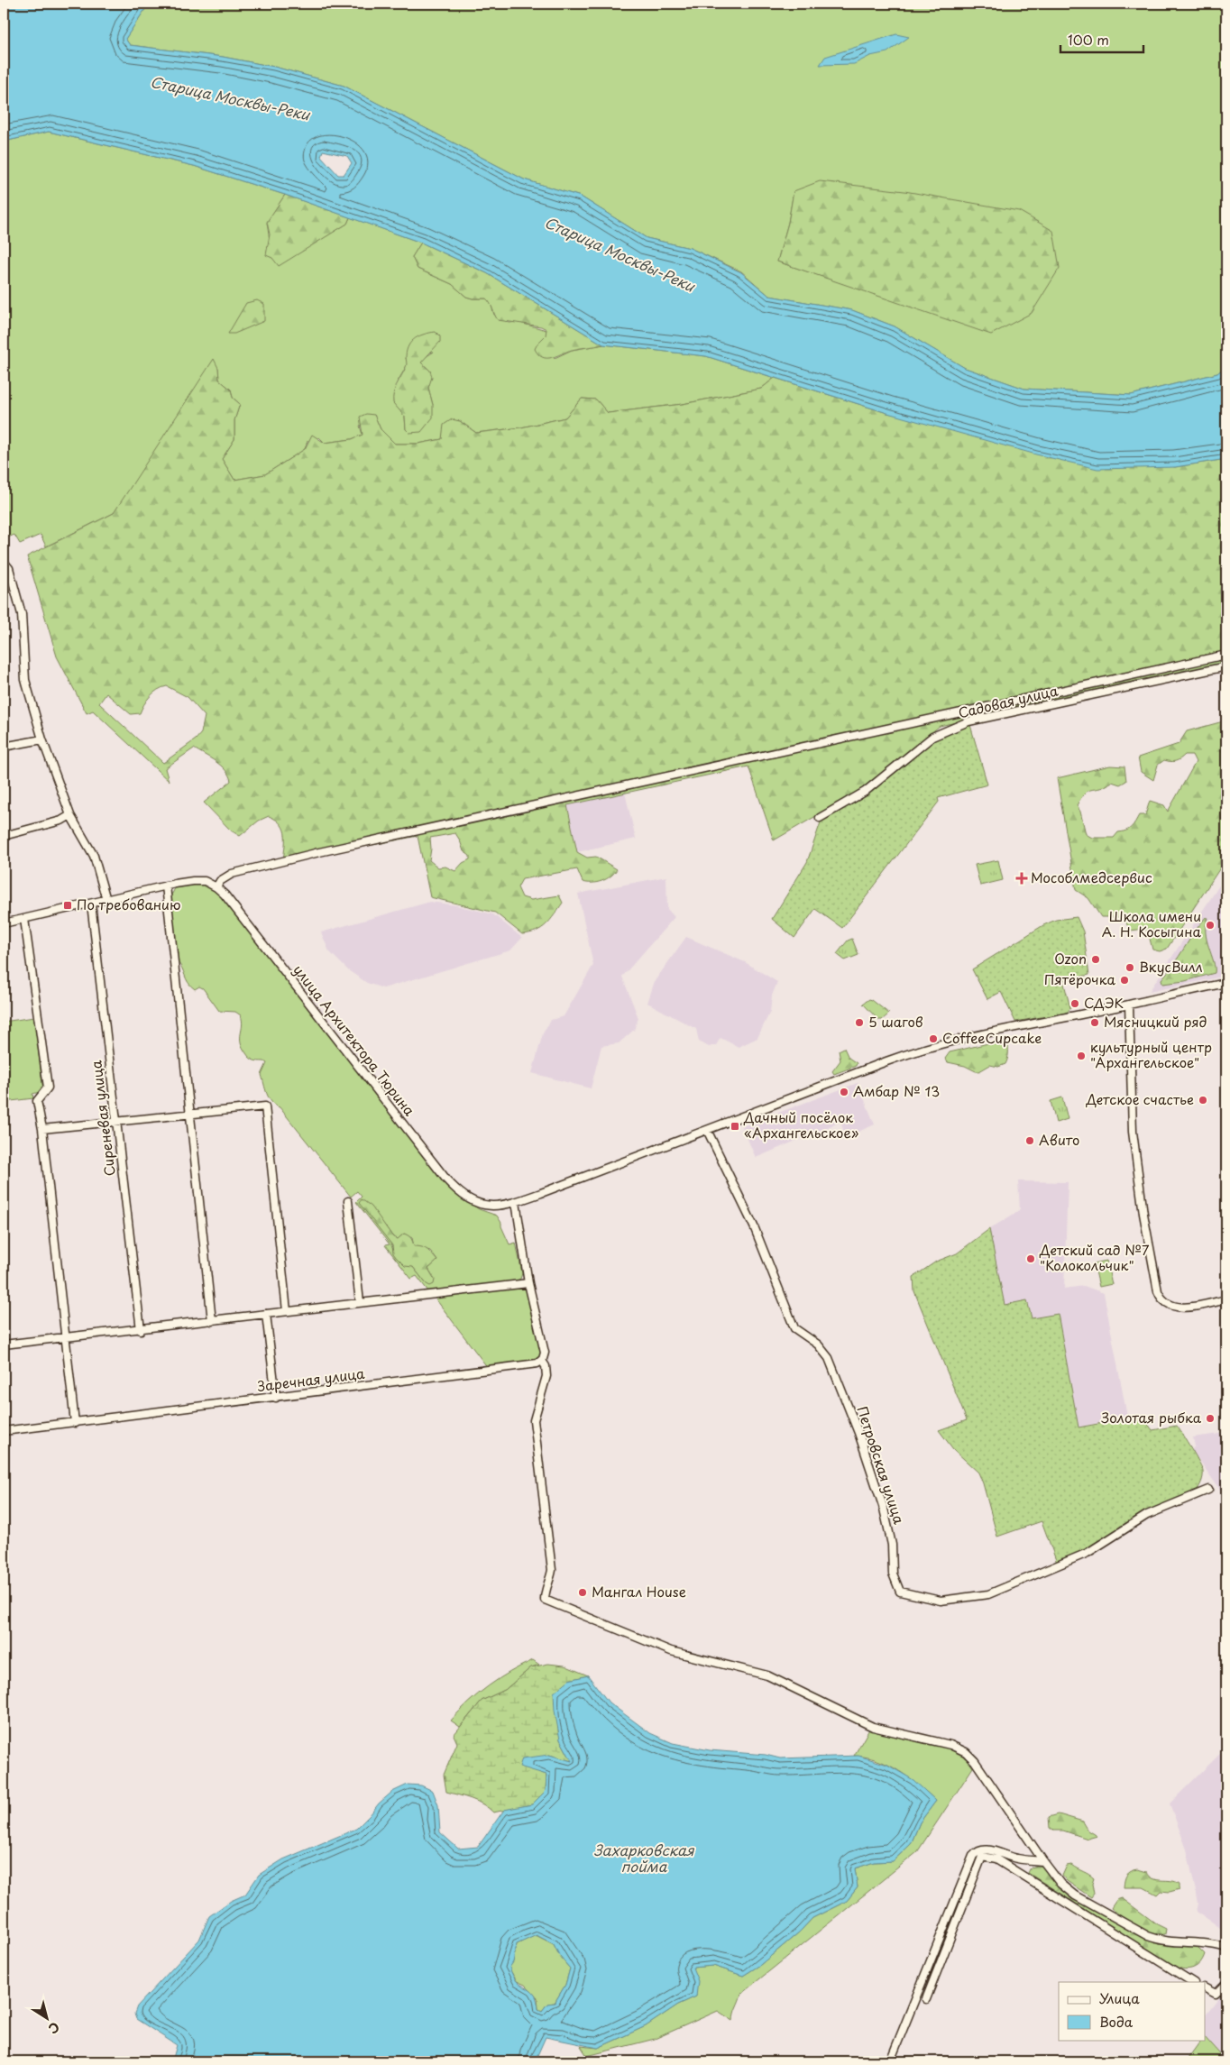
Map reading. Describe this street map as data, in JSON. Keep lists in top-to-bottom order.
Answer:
{
  "streets": {
    "street": [
      "Садовая улица",
      "улица Архитектора Тюрина",
      "Сиреневая улица",
      "Заречная улица",
      "Петровская улица"
    ]
  },
  "crossings": [
    ["улица Архитектора Тюрина", "Петровская улица"]
  ],
  "water": ["Старица Москвы-Реки", "Захарковская пойма"],
  "places": {
    "health": ["Мособлмедсервис"],
    "transit": ["По требованию", "Дачный посёлок «Архангельское»"],
    "other": [
      "Школа имени А. Н. Косыгина",
      "Ozon",
      "ВкусВилл",
      "Пятёрочка",
      "СДЭК",
      "5 шагов",
      "Мясницкий ряд",
      "CoffeeCupcake",
      "культурный центр \"Архангельское\"",
      "Амбар № 13",
      "Детское счастье",
      "Авито",
      "Детский сад №7 \"Колокольчик\"",
      "Золотая рыбка",
      "Мангал House"
    ]
  },
  "legend": ["Улица", "Вода"],
  "scale_bar": "100 m",
  "north": "bottom right"
}
